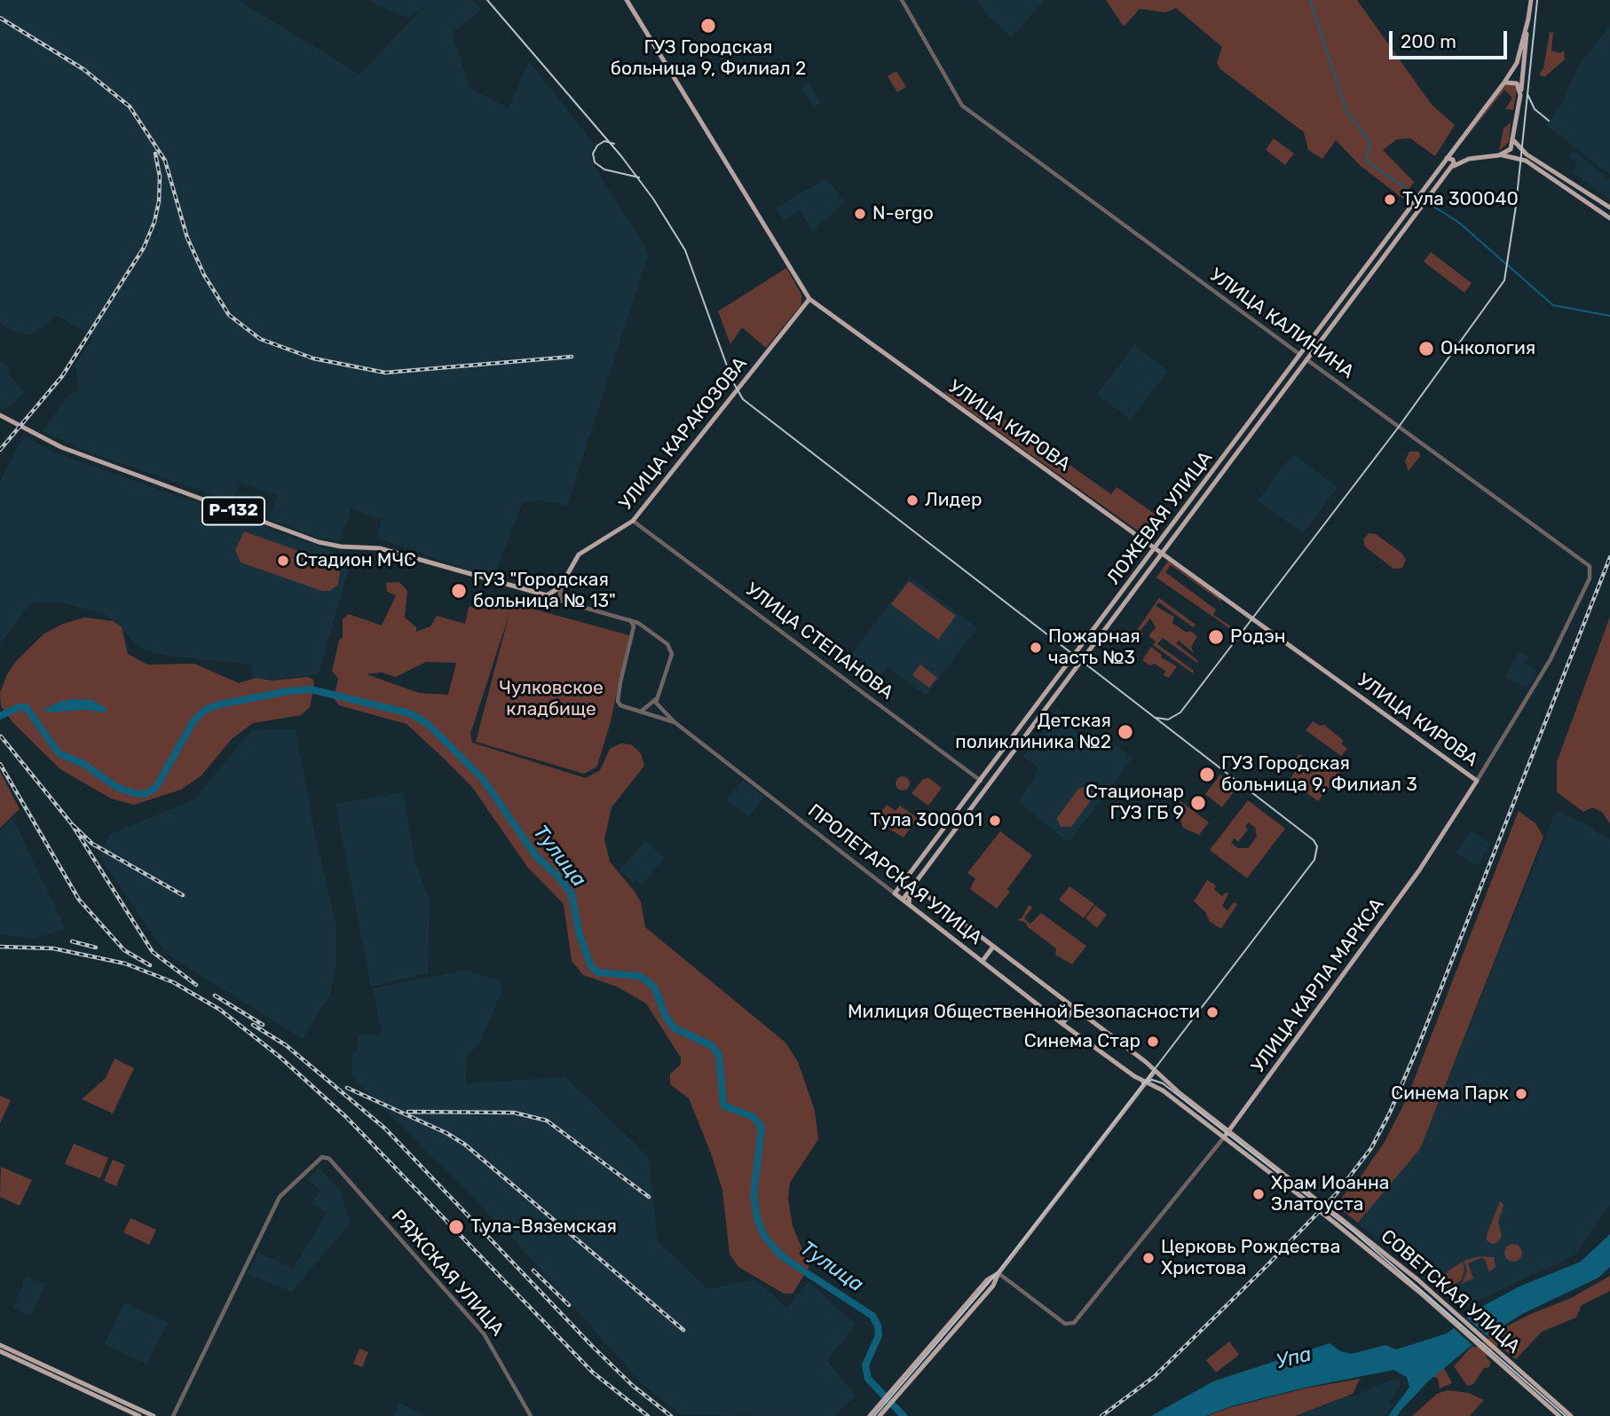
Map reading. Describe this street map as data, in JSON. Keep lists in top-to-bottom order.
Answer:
{
  "streets": {
    "main road": [
      "УЛИЦА КАЛИНИНА",
      "УЛИЦА КИРОВА",
      "УЛИЦА КАРАКОЗОВА",
      "Р-132",
      "ЛОЖЕВАЯ УЛИЦА",
      "УЛИЦА СТЕПАНОВА",
      "ПРОЛЕТАРСКАЯ УЛИЦА",
      "УЛИЦА КАРЛА МАРКСА",
      "СОВЕТСКАЯ УЛИЦА"
    ],
    "street": ["РЯЖСКАЯ УЛИЦА"]
  },
  "crossings": [
    ["УЛИЦА КАЛИНИНА", "ЛОЖЕВАЯ УЛИЦА"],
    ["УЛИЦА КАЛИНИНА", "УЛИЦА КАРЛА МАРКСА"],
    ["УЛИЦА КИРОВА", "УЛИЦА КАРАКОЗОВА"],
    ["УЛИЦА КИРОВА", "ЛОЖЕВАЯ УЛИЦА"],
    ["УЛИЦА КИРОВА", "УЛИЦА КАРЛА МАРКСА"],
    ["УЛИЦА КАРАКОЗОВА", "Р-132"],
    ["УЛИЦА КАРАКОЗОВА", "УЛИЦА СТЕПАНОВА"],
    ["ЛОЖЕВАЯ УЛИЦА", "УЛИЦА СТЕПАНОВА"],
    ["ЛОЖЕВАЯ УЛИЦА", "ПРОЛЕТАРСКАЯ УЛИЦА"],
    ["ПРОЛЕТАРСКАЯ УЛИЦА", "УЛИЦА КАРЛА МАРКСА"],
    ["ПРОЛЕТАРСКАЯ УЛИЦА", "СОВЕТСКАЯ УЛИЦА"]
  ],
  "water": ["Тулица", "Упа"],
  "parks": ["Чулковское кладбище"],
  "places": [
    "ГУЗ Городская больница 9, Филиал 2",
    "Тула 300040",
    "N-ergo",
    "Онкология",
    "Лидер",
    "Стадион МЧС",
    "ГУЗ \"Городская больница № 13\"",
    "Родэн",
    "Пожарная часть №3",
    "Детская поликлиника №2",
    "ГУЗ Городская больница 9, Филиал 3",
    "Стационар ГУЗ ГБ 9",
    "Тула 300001",
    "Милиция Общественной Безопасности",
    "Синема Стар",
    "Синема Парк",
    "Храм Иоанна Златоуста",
    "Тула-Вяземская",
    "Церковь Рождества Христова"
  ],
  "scale_bar": "200 m"
}
